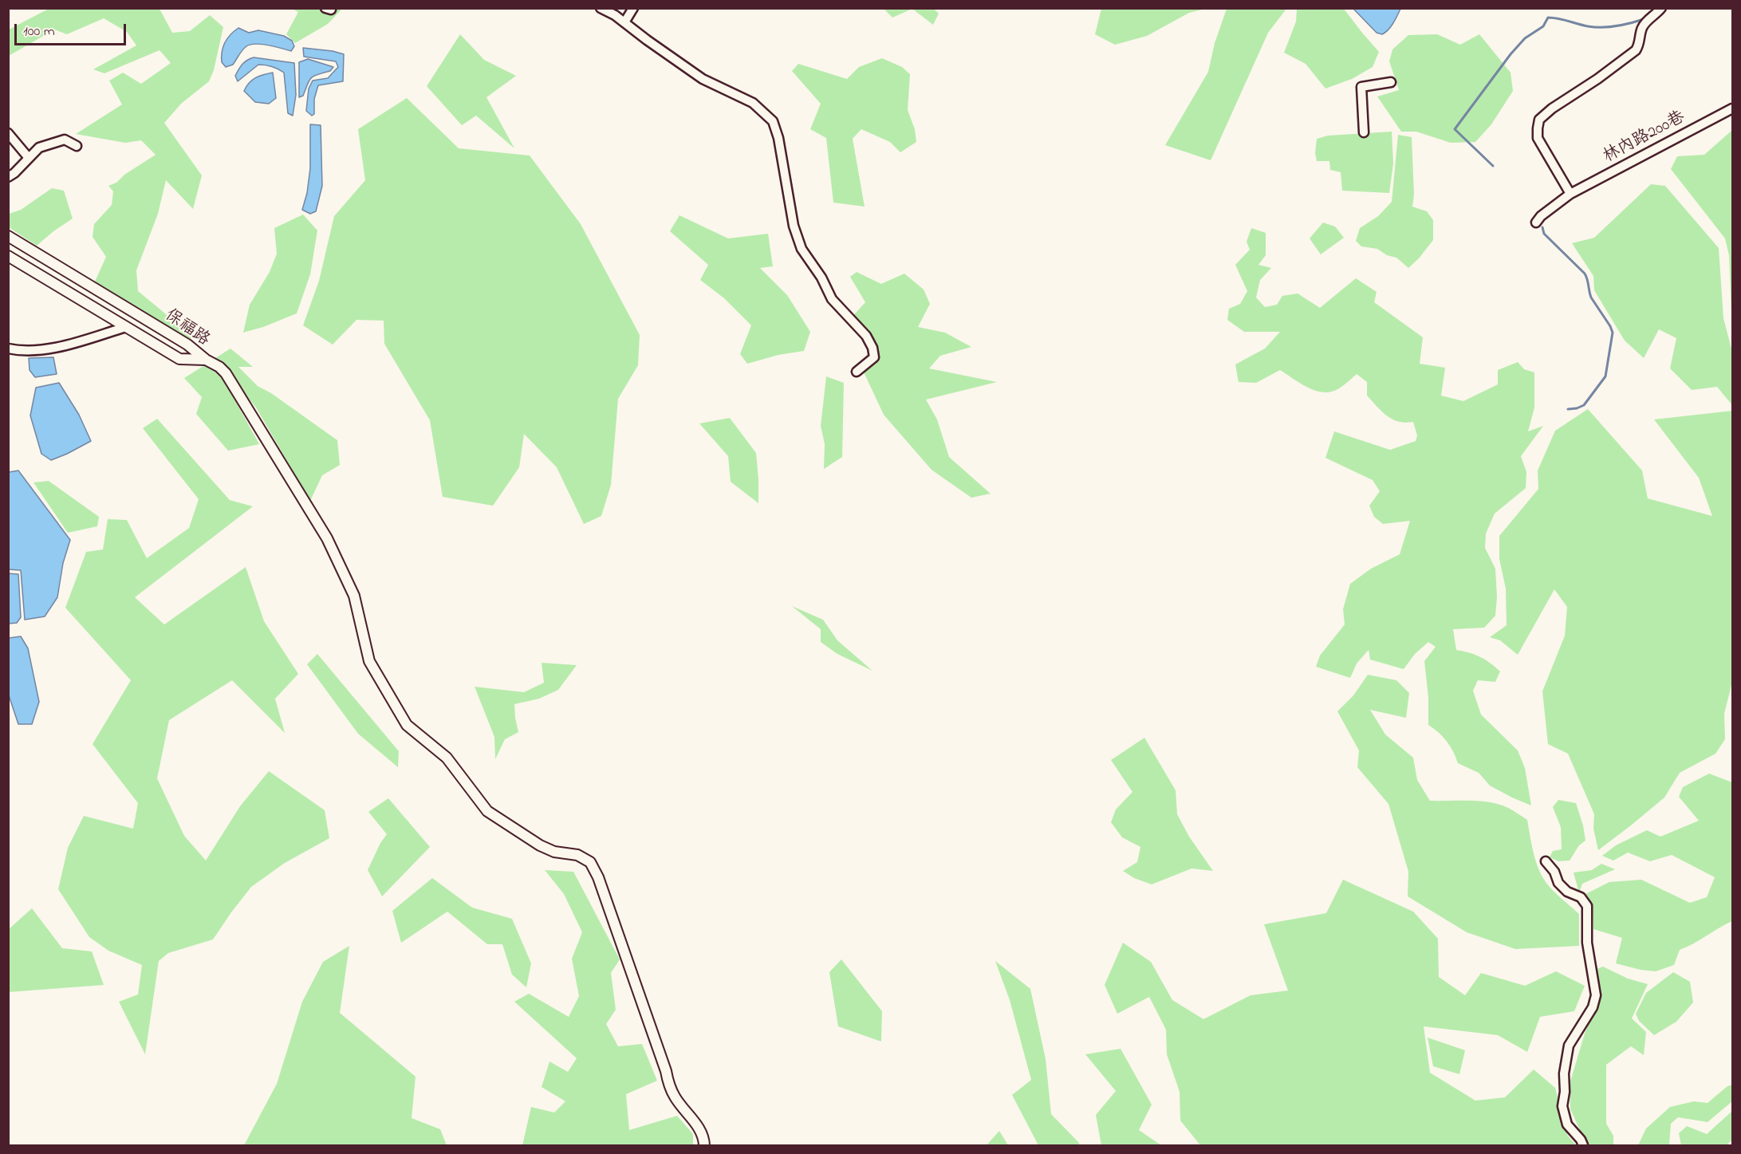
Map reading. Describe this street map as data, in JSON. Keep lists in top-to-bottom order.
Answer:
{
  "streets": {
    "street": ["林內路200巷", "保福路"]
  },
  "scale_bar": "100 m"
}
